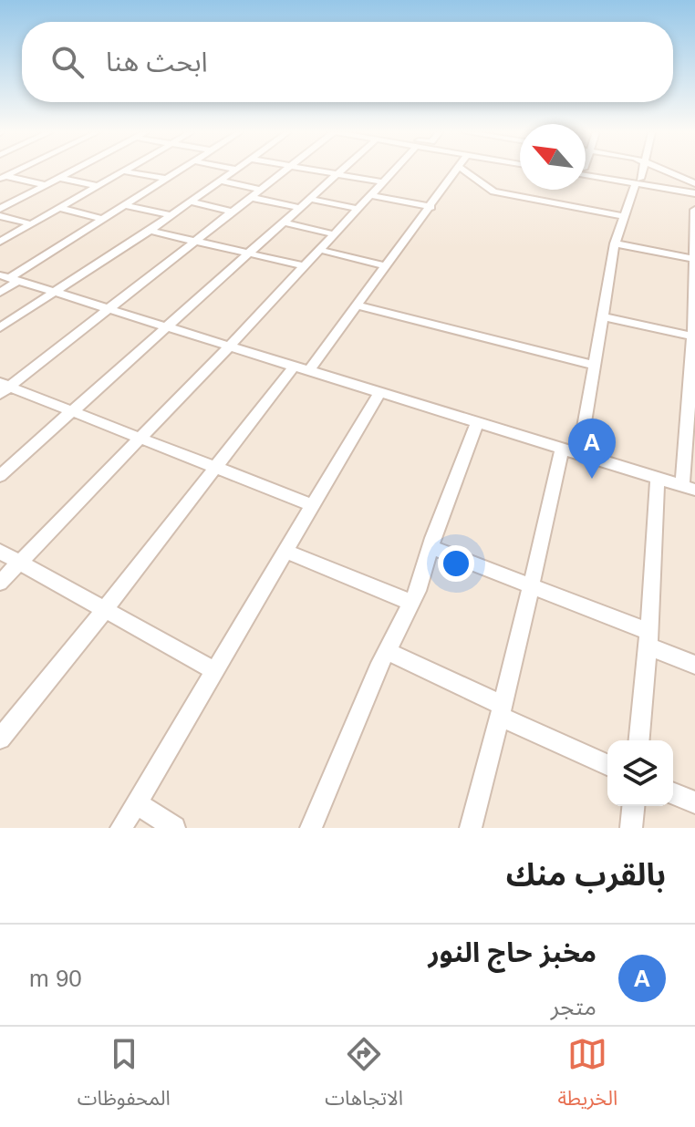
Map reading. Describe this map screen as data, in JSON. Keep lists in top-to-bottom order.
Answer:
{
  "north": "top left",
  "page": {
    "search": "ابحث هنا",
    "pins": "A",
    "heading": "بالقرب منك",
    "list": [
      {
        "mark": "A",
        "name": "مخبز حاج النور",
        "note": "متجر",
        "value": "90 m"
      }
    ],
    "nav": ["الخريطة", "الاتجاهات", "المحفوظات"]
  }
}
